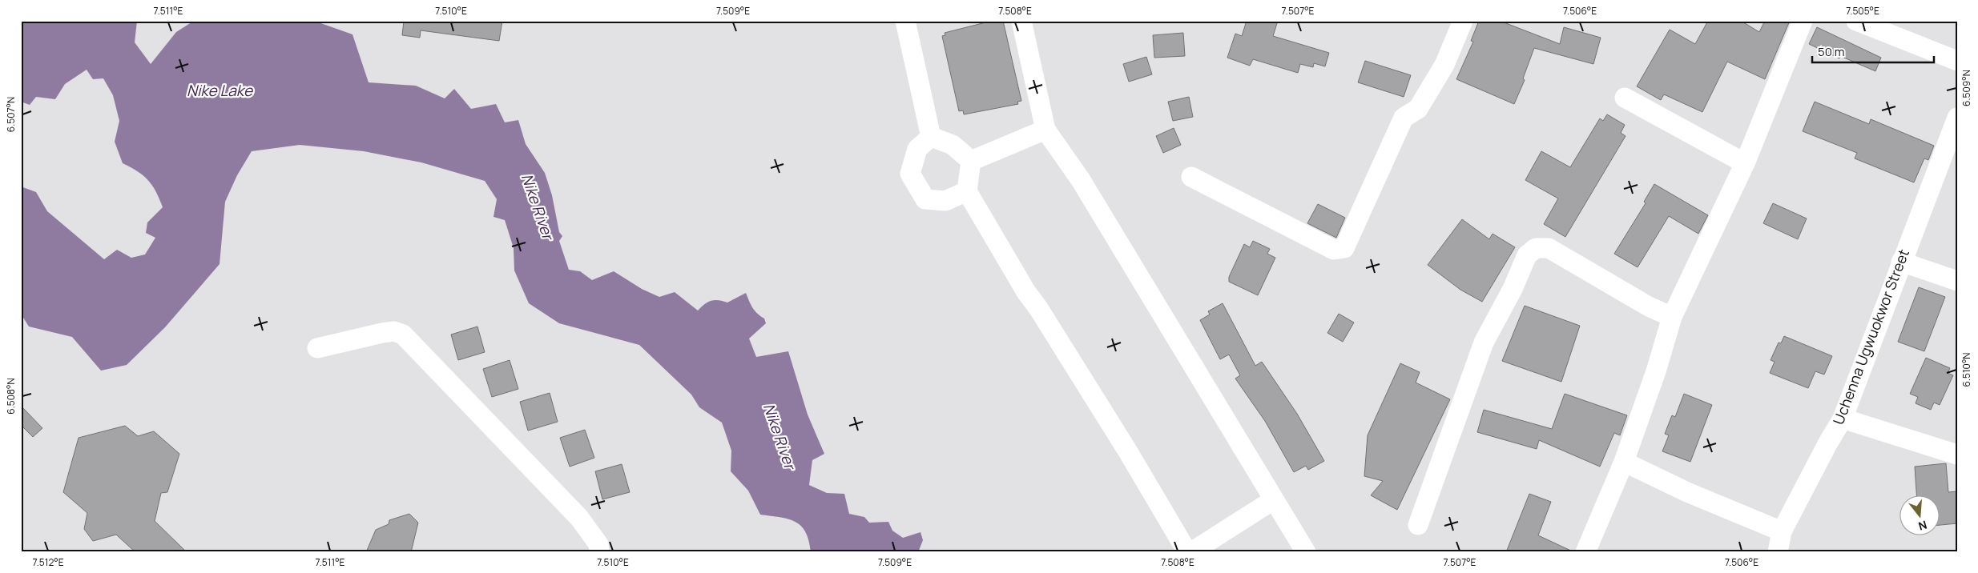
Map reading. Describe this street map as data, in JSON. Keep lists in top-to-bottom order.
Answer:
{
  "streets": {
    "street": ["Uchenna Ugwuokwor Street"]
  },
  "water": ["Nike Lake", "Nike River"],
  "scale_bar": "50 m",
  "north": "bottom",
  "coordinates": [
    "7.511°E",
    "7.510°E",
    "7.509°E",
    "7.508°E",
    "7.507°E",
    "7.506°E",
    "7.505°E",
    "6.509°N",
    "6.507°N",
    "6.510°N",
    "6.508°N",
    "7.512°E"
  ]
}
